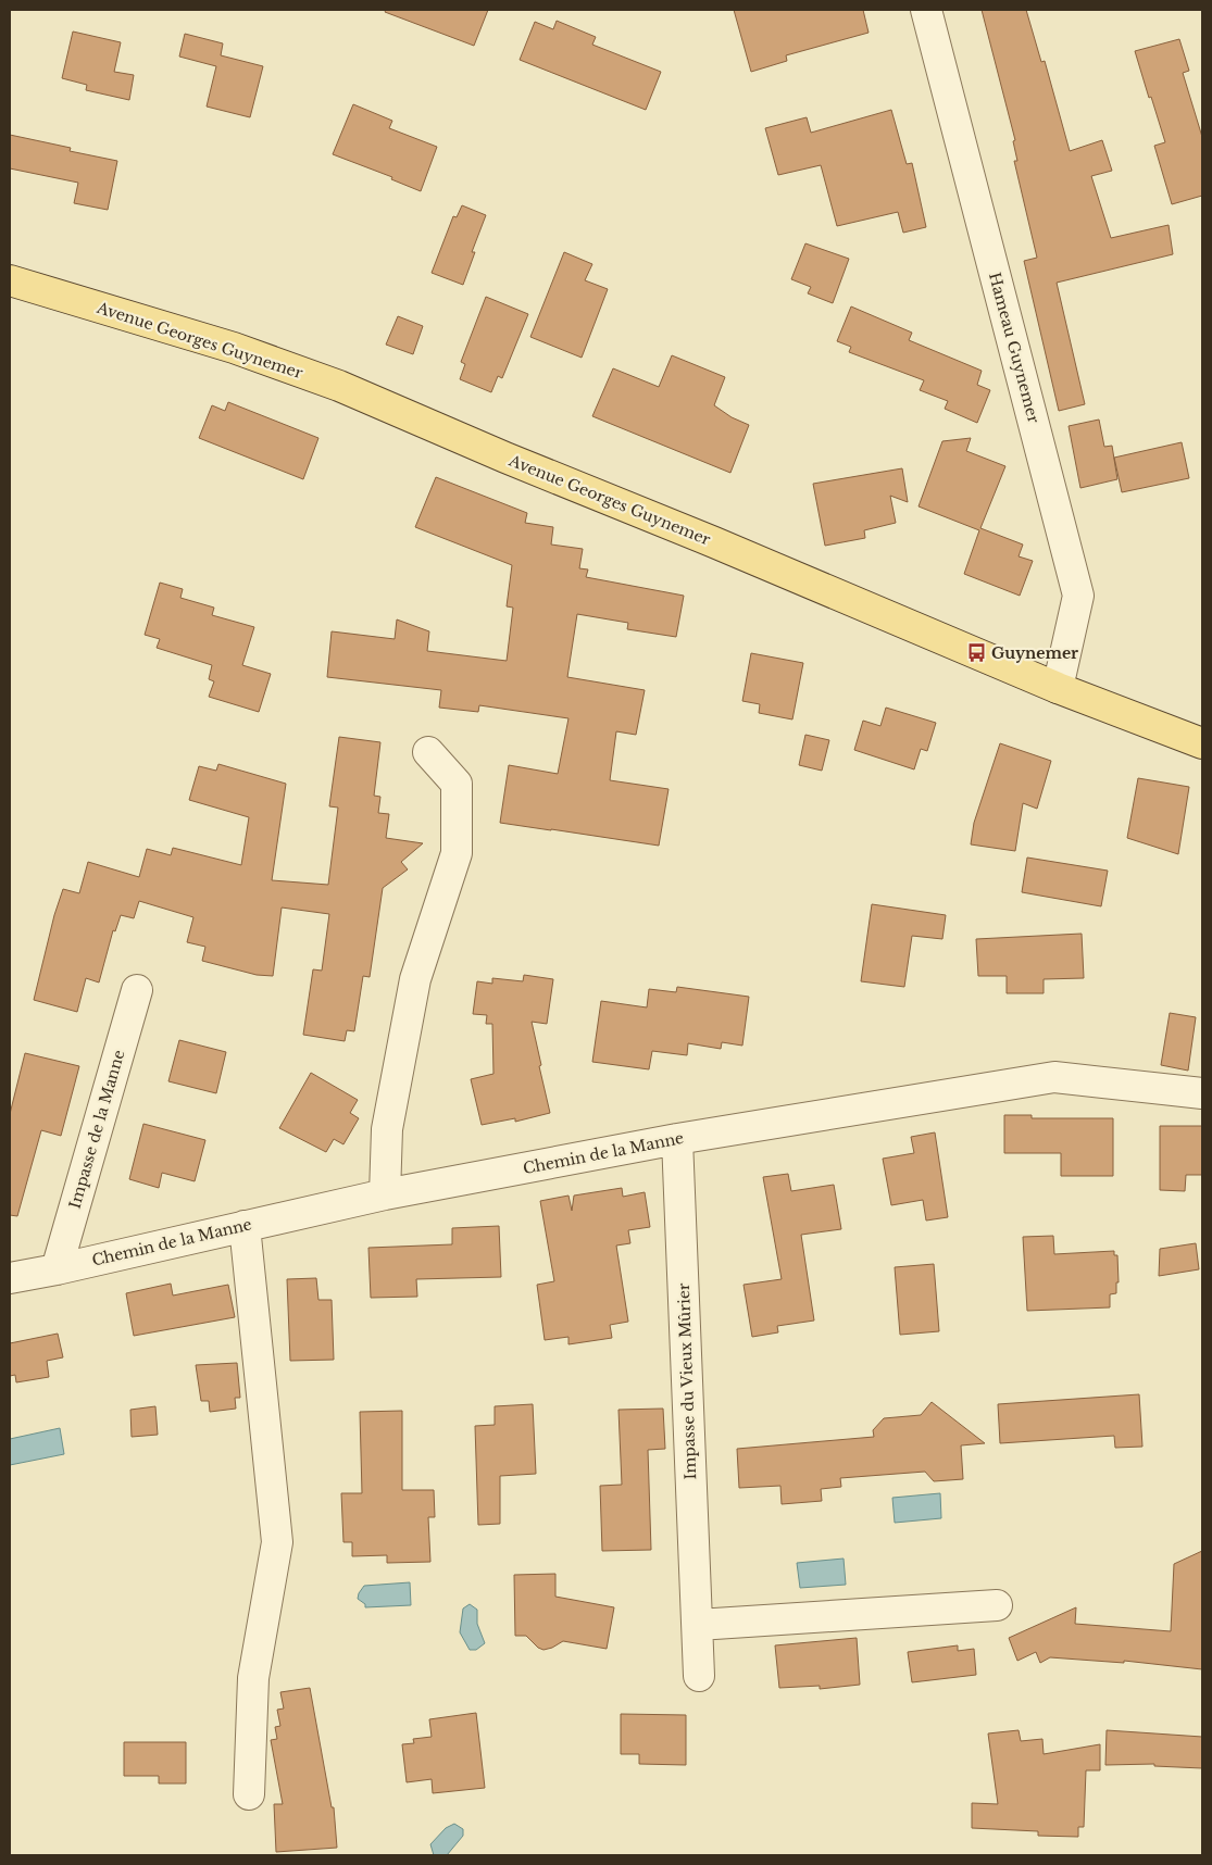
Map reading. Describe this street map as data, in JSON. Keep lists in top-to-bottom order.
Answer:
{
  "streets": {
    "main road": ["Avenue Georges Guynemer"],
    "street": [
      "Hameau Guynemer",
      "Impasse de la Manne",
      "Chemin de la Manne",
      "Impasse du Vieux Mûrier"
    ]
  },
  "crossings": [
    ["Avenue Georges Guynemer", "Hameau Guynemer"],
    ["Impasse de la Manne", "Chemin de la Manne"],
    ["Chemin de la Manne", "Impasse du Vieux Mûrier"]
  ],
  "places": {
    "bus stop": ["Guynemer"]
  }
}
